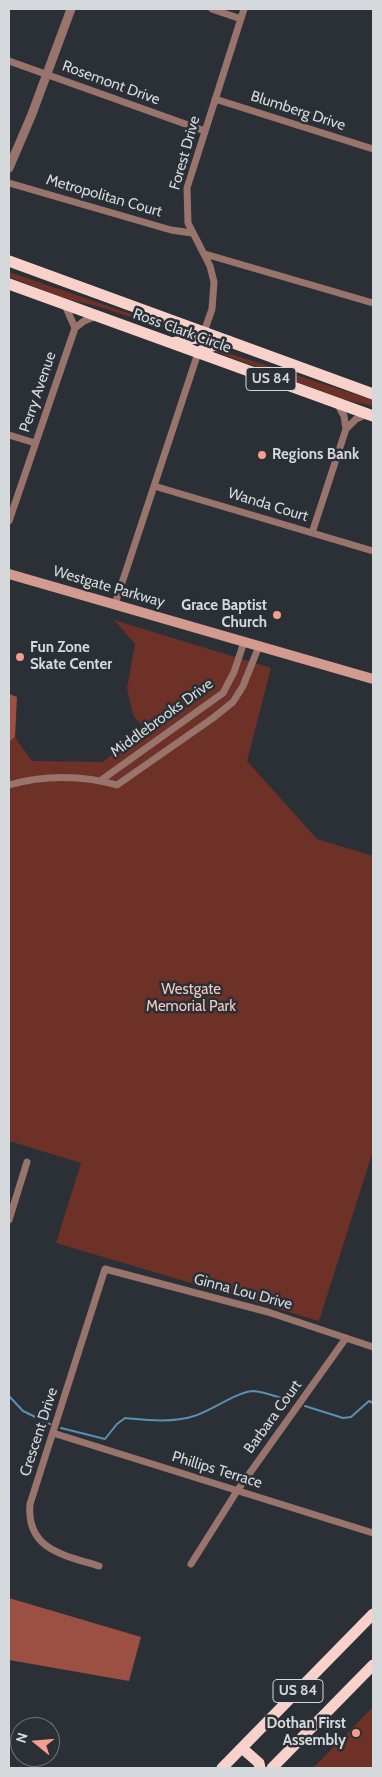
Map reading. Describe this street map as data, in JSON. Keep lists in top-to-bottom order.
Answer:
{
  "streets": {
    "highway": ["Ross Clark Circle", "US 84"],
    "main road": ["Westgate Parkway"],
    "street": [
      "Rosemont Drive",
      "Blumberg Drive",
      "Forest Drive",
      "Metropolitan Court",
      "Perry Avenue",
      "Wanda Court",
      "Middlebrooks Drive",
      "Ginna Lou Drive",
      "Barbara Court",
      "Crescent Drive",
      "Phillips Terrace"
    ]
  },
  "crossings": [
    ["Rosemont Drive", "Forest Drive"],
    ["Blumberg Drive", "Forest Drive"],
    ["Forest Drive", "Metropolitan Court"],
    ["Forest Drive", "Ross Clark Circle"],
    ["Westgate Parkway", "Middlebrooks Drive"],
    ["Ginna Lou Drive", "Barbara Court"],
    ["Ginna Lou Drive", "Crescent Drive"],
    ["Barbara Court", "Phillips Terrace"],
    ["Crescent Drive", "Phillips Terrace"]
  ],
  "parks": ["Westgate Memorial Park"],
  "places": [
    "Regions Bank",
    "Grace Baptist Church",
    "Fun Zone Skate Center",
    "Dothan First Assembly"
  ],
  "north": "left"
}
